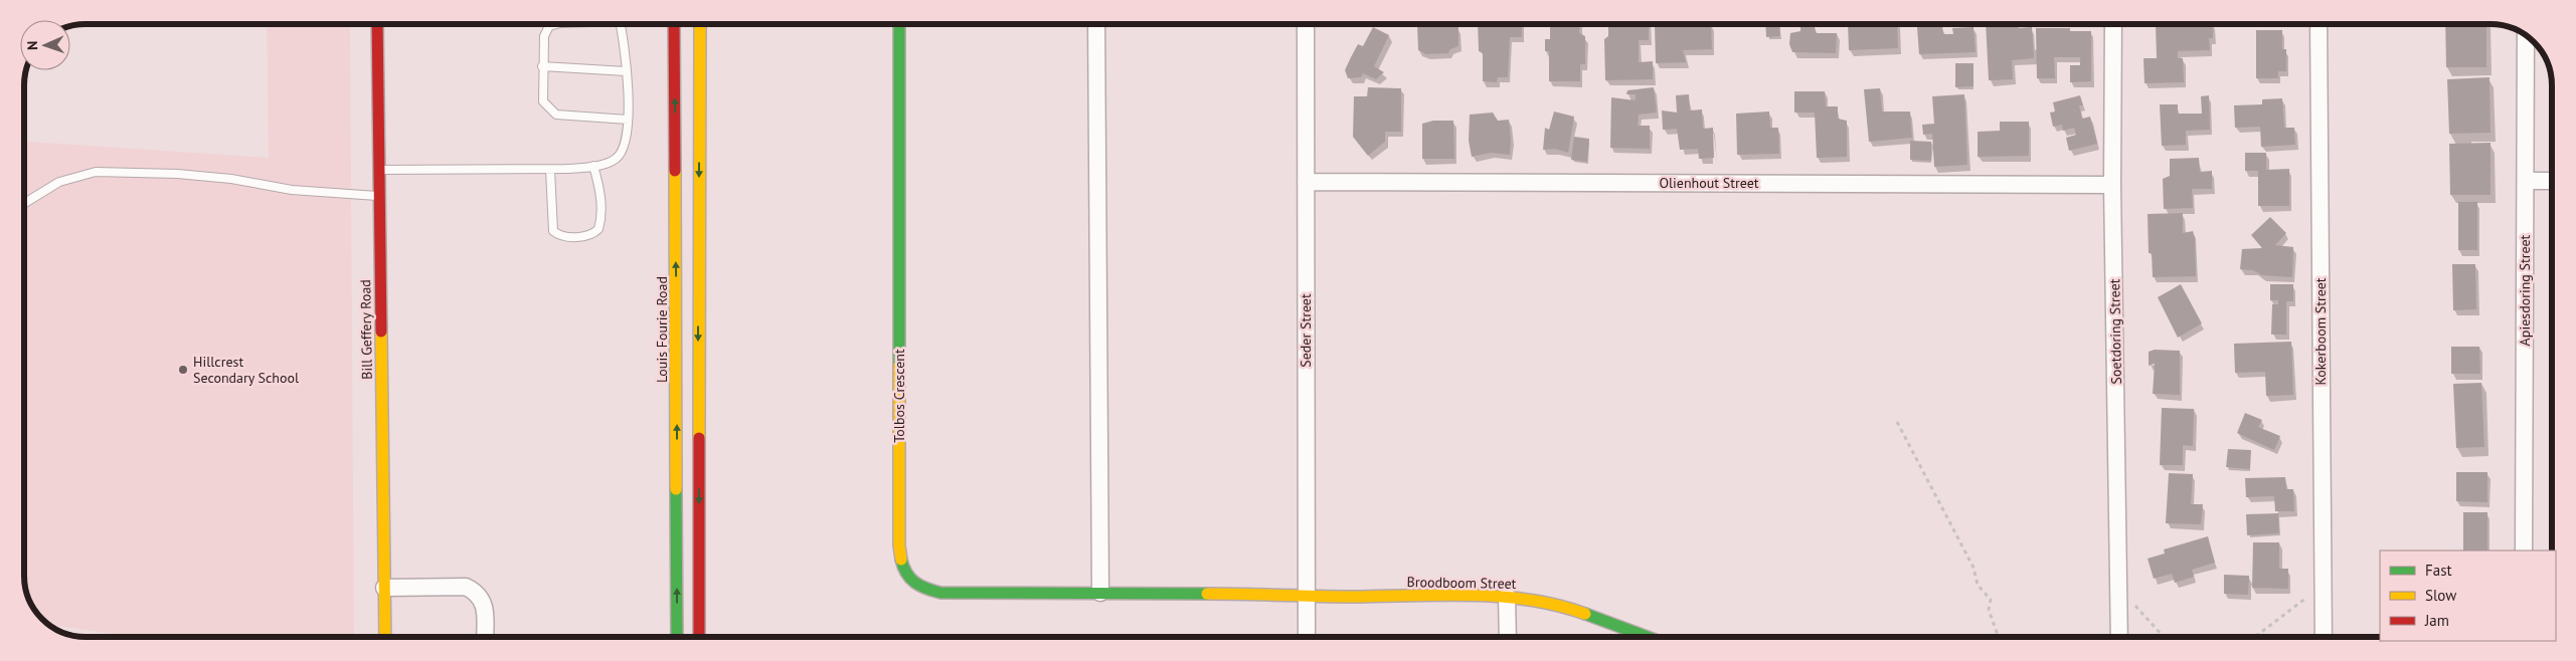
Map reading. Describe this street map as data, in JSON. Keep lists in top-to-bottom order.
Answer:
{
  "streets": {
    "street": [
      "Olienhout Street",
      "Apiesdoring Street",
      "Bill Geffery Road",
      "Louis Fourie Road",
      "Seder Street",
      "Soetdoring Street",
      "Kokerboom Street",
      "Tolbos Crescent",
      "Broodboom Street"
    ]
  },
  "crossings": [
    ["Olienhout Street", "Seder Street"],
    ["Olienhout Street", "Soetdoring Street"],
    ["Seder Street", "Tolbos Crescent"],
    ["Seder Street", "Broodboom Street"],
    ["Tolbos Crescent", "Broodboom Street"]
  ],
  "places": ["Hillcrest Secondary School"],
  "legend": ["Fast", "Slow", "Jam"],
  "north": "left"
}
